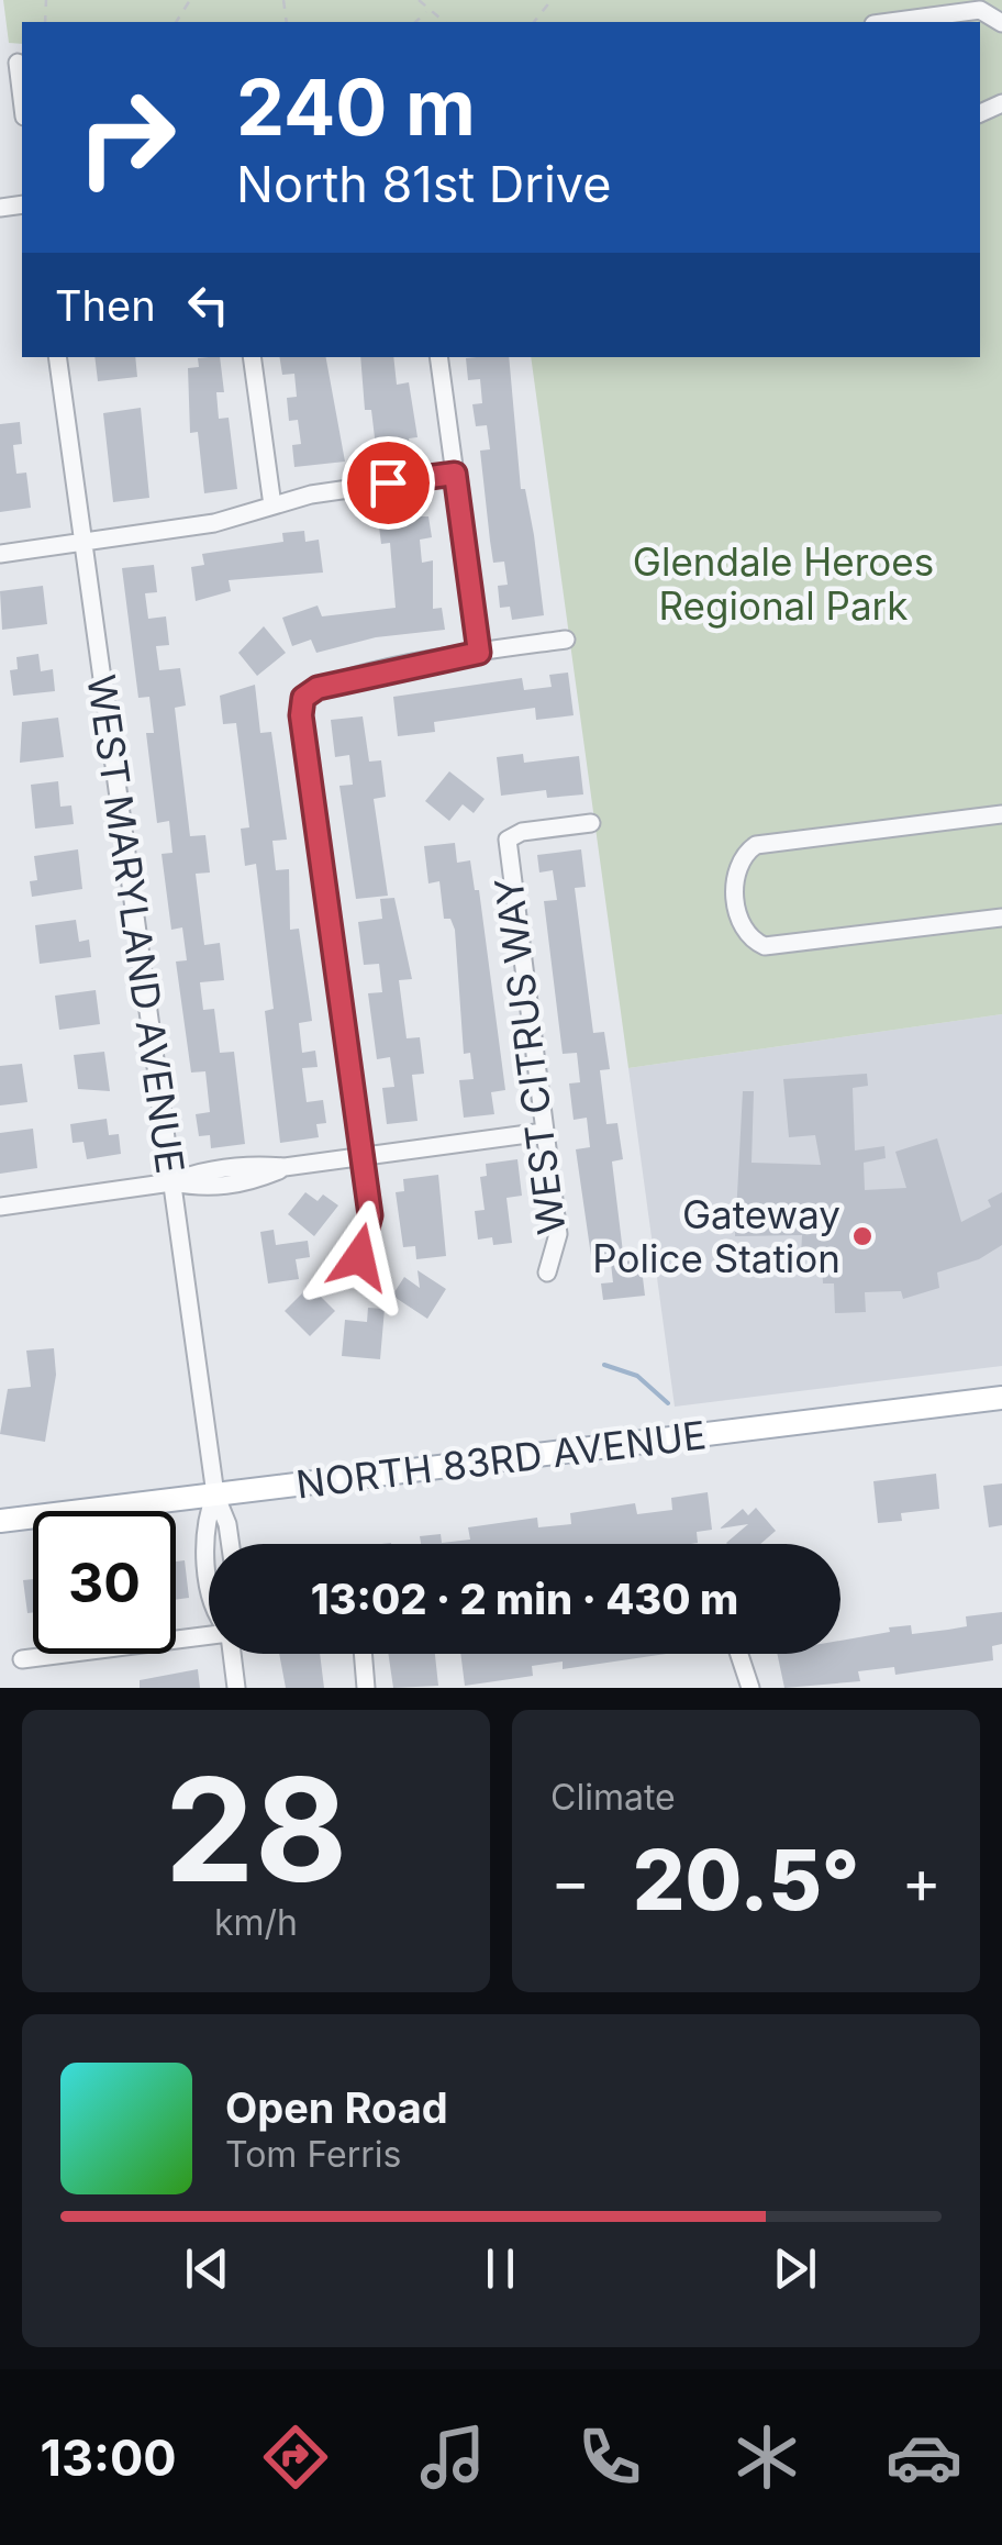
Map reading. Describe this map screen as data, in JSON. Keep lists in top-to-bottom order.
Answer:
{
  "streets": {
    "main road": ["NORTH 83RD AVENUE"],
    "street": ["WEST MARYLAND AVENUE", "WEST CITRUS WAY"]
  },
  "crossings": [
    ["WEST MARYLAND AVENUE", "NORTH 83RD AVENUE"]
  ],
  "parks": ["Glendale Heroes Regional Park"],
  "places": ["Gateway Police Station"],
  "page": {
    "turn": ["240 m", "North 81st Drive"],
    "then": "Then",
    "limit": "30",
    "trip": "13:02 · 2 min · 430 m",
    "tile": [
      ["28", "km/h"],
      "Climate"
    ],
    "heat": ["−", "20.5°", "+"],
    "song": ["Open Road", "Tom Ferris"],
    "tabs": "13:00"
  }
}
